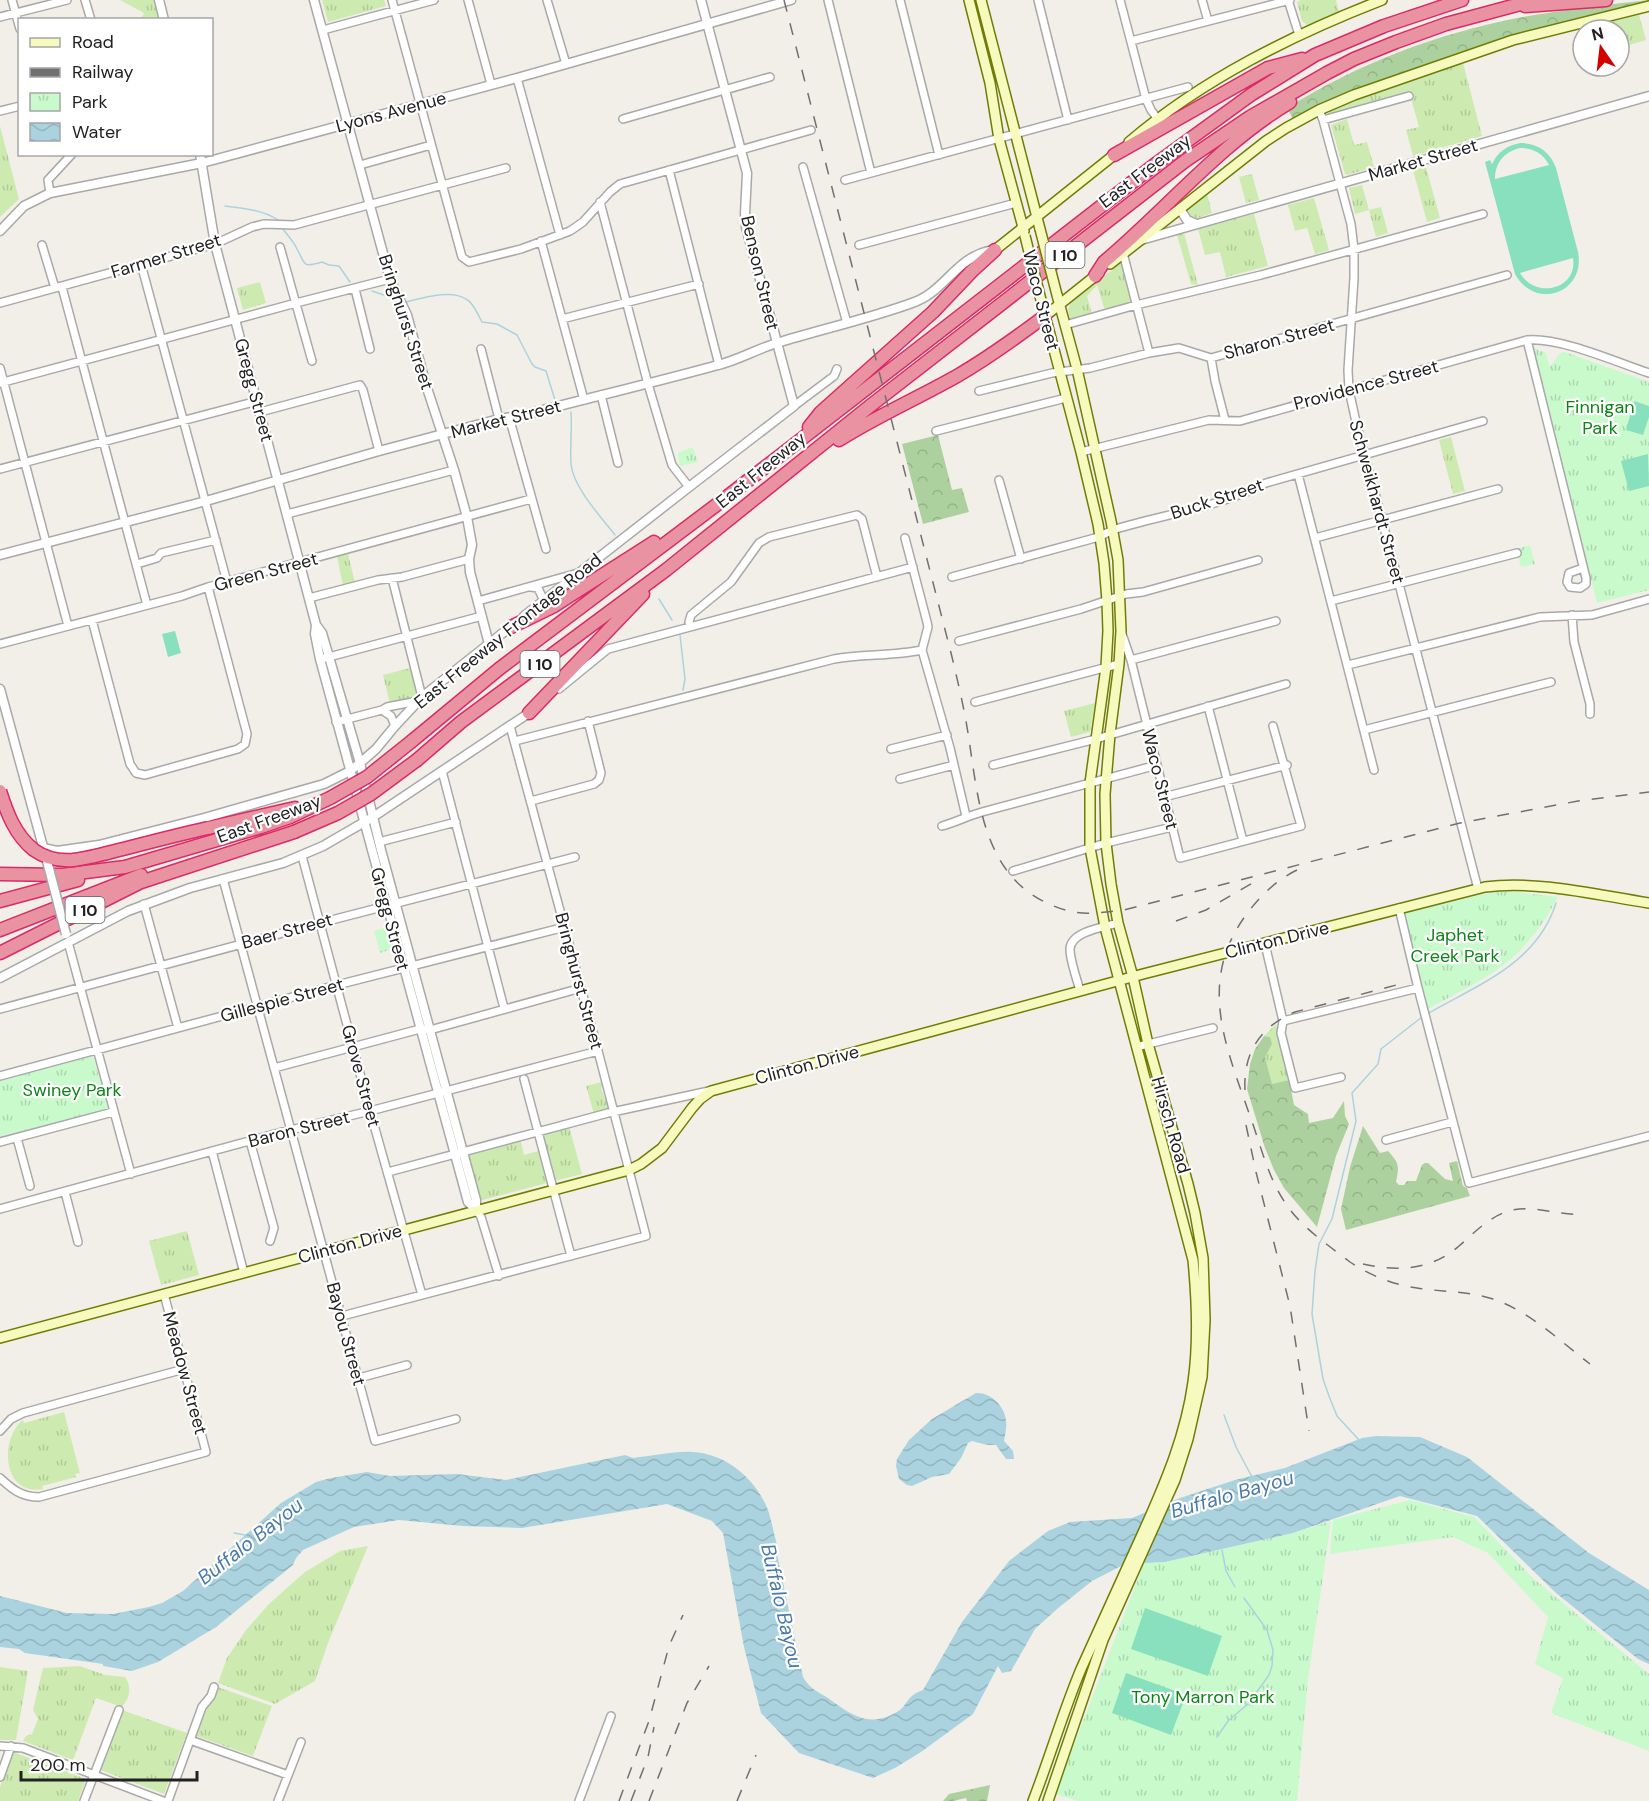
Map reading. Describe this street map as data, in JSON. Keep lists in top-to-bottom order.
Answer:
{
  "streets": {
    "highway": ["East Freeway", "I 10"],
    "main road": ["Waco Street", "Clinton Drive", "Hirsch Road"],
    "street": [
      "Lyons Avenue",
      "Market Street",
      "Farmer Street",
      "Benson Street",
      "Bringhurst Street",
      "Sharon Street",
      "Providence Street",
      "Gregg Street",
      "Buck Street",
      "Schweikhardt Street",
      "Green Street",
      "East Freeway Frontage Road",
      "Baer Street",
      "Gillespie Street",
      "Grove Street",
      "Baron Street",
      "Bayou Street",
      "Meadow Street"
    ]
  },
  "crossings": [
    ["Lyons Avenue", "Benson Street"],
    ["Lyons Avenue", "Bringhurst Street"],
    ["Lyons Avenue", "Gregg Street"],
    ["Market Street", "Benson Street"],
    ["Market Street", "Bringhurst Street"],
    ["Market Street", "Gregg Street"],
    ["Market Street", "Schweikhardt Street"],
    ["Farmer Street", "Bringhurst Street"],
    ["Farmer Street", "Gregg Street"],
    ["Benson Street", "East Freeway Frontage Road"],
    ["Waco Street", "Sharon Street"],
    ["Waco Street", "Providence Street"],
    ["Waco Street", "Buck Street"],
    ["Waco Street", "Hirsch Road"],
    ["Bringhurst Street", "Green Street"],
    ["Bringhurst Street", "East Freeway Frontage Road"],
    ["Bringhurst Street", "Baer Street"],
    ["Bringhurst Street", "Clinton Drive"],
    ["Bringhurst Street", "Gillespie Street"],
    ["Bringhurst Street", "Baron Street"],
    ["Sharon Street", "Schweikhardt Street"],
    ["Providence Street", "Schweikhardt Street"],
    ["Gregg Street", "Green Street"],
    ["Gregg Street", "East Freeway Frontage Road"],
    ["Gregg Street", "Baer Street"],
    ["Gregg Street", "Clinton Drive"],
    ["Gregg Street", "Gillespie Street"],
    ["Gregg Street", "Baron Street"],
    ["Buck Street", "Schweikhardt Street"],
    ["Schweikhardt Street", "Clinton Drive"],
    ["Baer Street", "Grove Street"],
    ["Baer Street", "Bayou Street"],
    ["Clinton Drive", "Grove Street"],
    ["Clinton Drive", "Hirsch Road"],
    ["Clinton Drive", "Bayou Street"],
    ["Clinton Drive", "Meadow Street"],
    ["Gillespie Street", "Grove Street"],
    ["Gillespie Street", "Bayou Street"],
    ["Grove Street", "Baron Street"],
    ["Baron Street", "Bayou Street"]
  ],
  "water": ["Buffalo Bayou"],
  "parks": [
    "Finnigan Park",
    "Japhet Creek Park",
    "Swiney Park",
    "Tony Marron Park"
  ],
  "legend": [
    "Road",
    "Railway",
    "Park",
    "Water"
  ],
  "scale_bar": "200 m",
  "north": "top"
}
